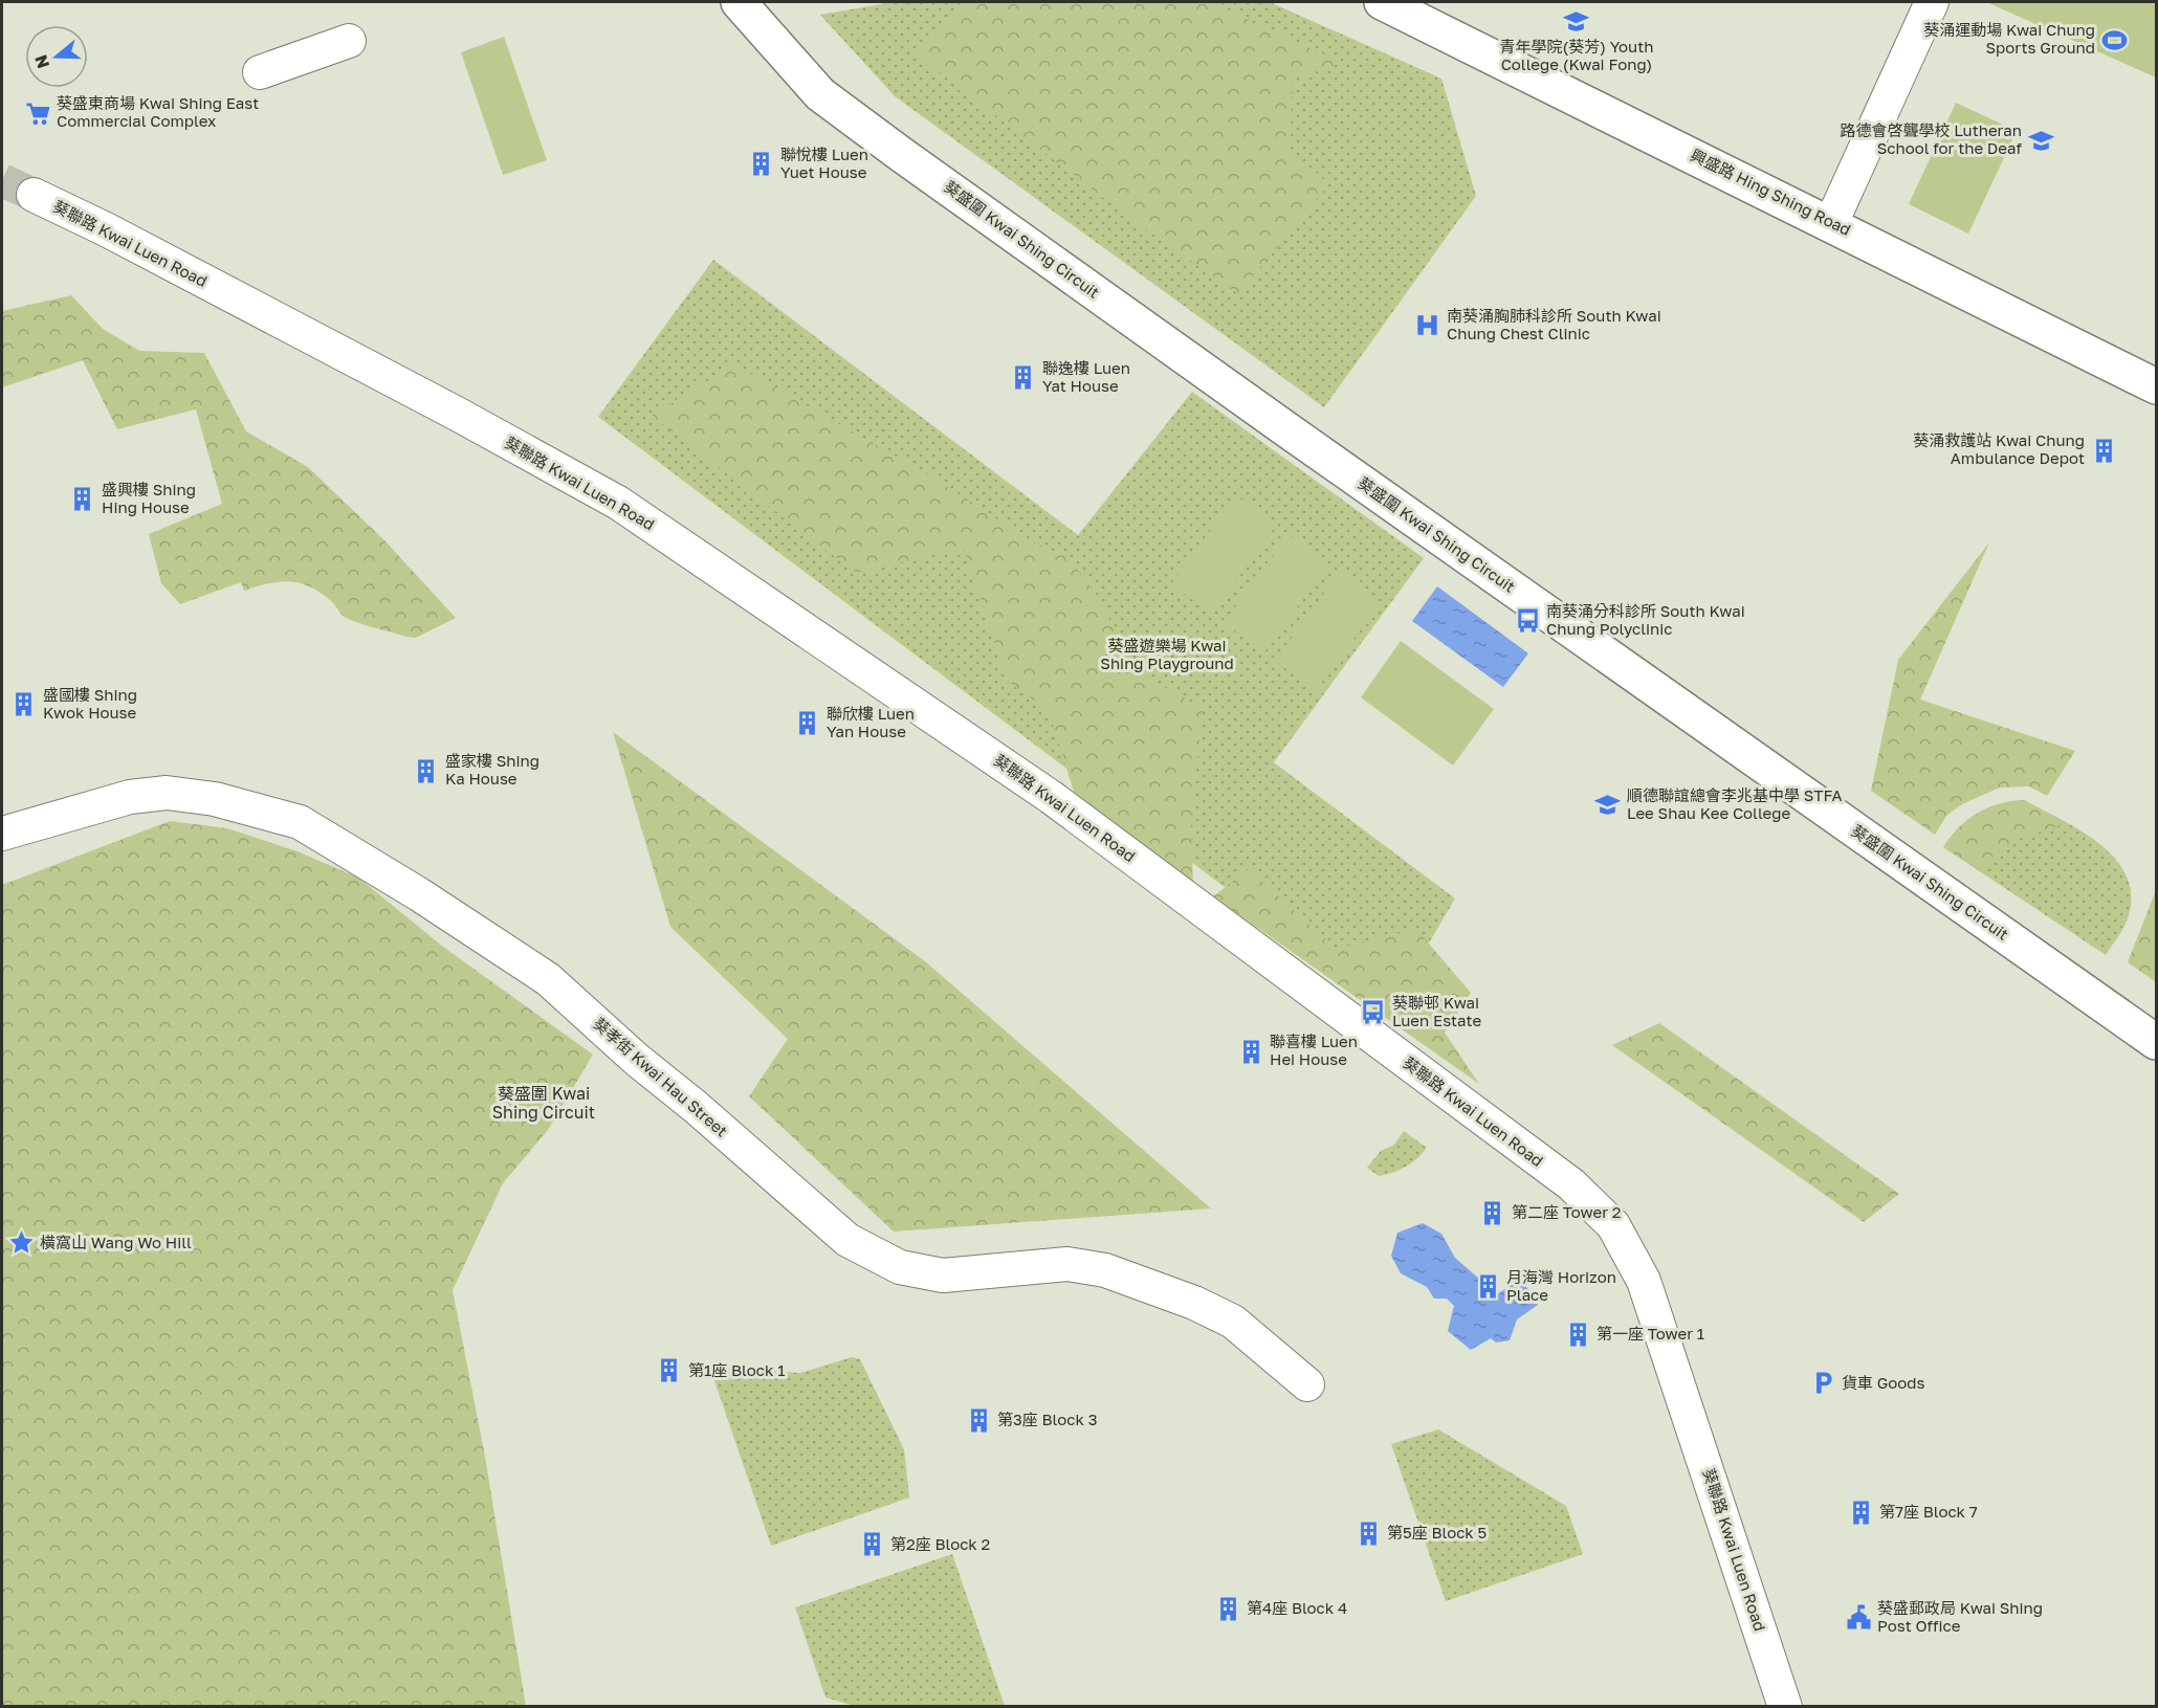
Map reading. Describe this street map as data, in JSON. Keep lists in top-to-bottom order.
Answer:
{
  "streets": {
    "street": [
      "興盛路 Hing Shing Road",
      "葵盛圍 Kwai Shing Circuit",
      "葵聯路 Kwai Luen Road",
      "葵孝街 Kwai Hau Street"
    ]
  },
  "districts": ["葵盛圍 Kwai Shing Circuit"],
  "parks": ["葵盛遊樂場 Kwai Shing Playground"],
  "places": {
    "school or university": ["青年學院(葵芳) Youth College (Kwai Fong)", "路德會啓聾學校 Lutheran School for the Deaf", "順德聯誼總會李兆基中學 STFA Lee Shau Kee College"],
    "sports": ["葵涌運動場 Kwai Chung Sports Ground"],
    "supermarket": ["葵盛東商場 Kwai Shing East Commercial Complex"],
    "building": [
      "聯悅樓 Luen Yuet House",
      "聯逸樓 Luen Yat House",
      "葵涌救護站 Kwai Chung Ambulance Depot",
      "盛興樓 Shing Hing House",
      "盛國樓 Shing Kwok House",
      "聯欣樓 Luen Yan House",
      "盛家樓 Shing Ka House",
      "聯喜樓 Luen Hei House",
      "第二座 Tower 2",
      "月海灣 Horizon Place",
      "第一座 Tower 1",
      "第1座 Block 1",
      "第3座 Block 3",
      "第7座 Block 7",
      "第5座 Block 5",
      "第2座 Block 2",
      "第4座 Block 4"
    ],
    "hospital": ["南葵涌胸肺科診所 South Kwai Chung Chest Clinic"],
    "bus stop": ["南葵涌分科診所 South Kwai Chung Polyclinic", "葵聯邨 Kwai Luen Estate"],
    "place": ["橫窩山 Wang Wo Hill"],
    "parking": ["貨車 Goods"],
    "public building": ["葵盛郵政局 Kwai Shing Post Office"]
  },
  "north": "left"
}
